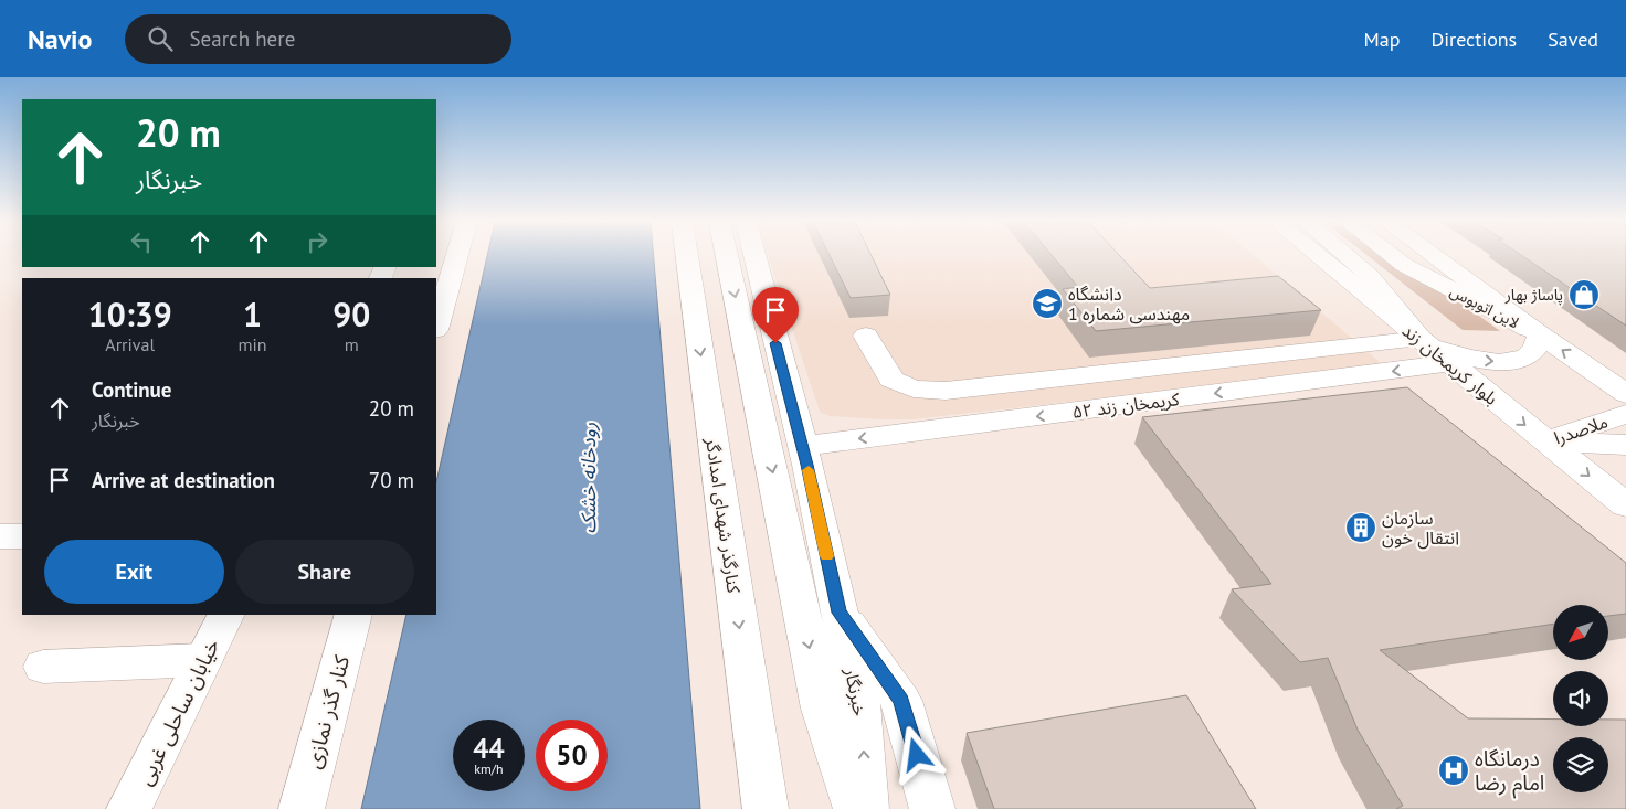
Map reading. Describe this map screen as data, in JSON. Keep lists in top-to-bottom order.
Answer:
{
  "streets": {
    "main road": [
      "لاین اتوبوس",
      "بلوار کریمخان زند",
      "کریمخان زند ۵۲",
      "ملاصدرا",
      "کنارگذر شهدای امدادگر",
      "خبرنگار",
      "خیابان ساحلی غربی",
      "کنار گذر نمازی"
    ]
  },
  "crossings": [
    ["بلوار کریمخان زند", "کریمخان زند ۵۲"],
    ["بلوار کریمخان زند", "ملاصدرا"],
    ["کریمخان زند ۵۲", "خبرنگار"]
  ],
  "water": ["رودخانه خشک"],
  "places": {
    "shop": ["پاساژ بهار"],
    "school or university": ["دانشگاه مهندسی شماره 1"],
    "building": ["سازمان انتقال خون"],
    "hospital": ["درمانگاه امام رضا"]
  },
  "north": "bottom left",
  "page": {
    "header": "Navio",
    "search": "Search here",
    "nav": ["Map", "Directions", "Saved"],
    "turn": ["20 m", "خبرنگار"],
    "eta": [
      "10:39",
      "Arrival",
      "1",
      "min",
      "90",
      "m"
    ],
    "list": [
      {
        "name": "Continue",
        "note": "خبرنگار",
        "value": "20 m"
      },
      {
        "name": "Arrive at destination",
        "value": "70 m"
      }
    ],
    "buttons": ["Exit", "Share"],
    "speed": "44 km/h",
    "limit": "50"
  }
}
